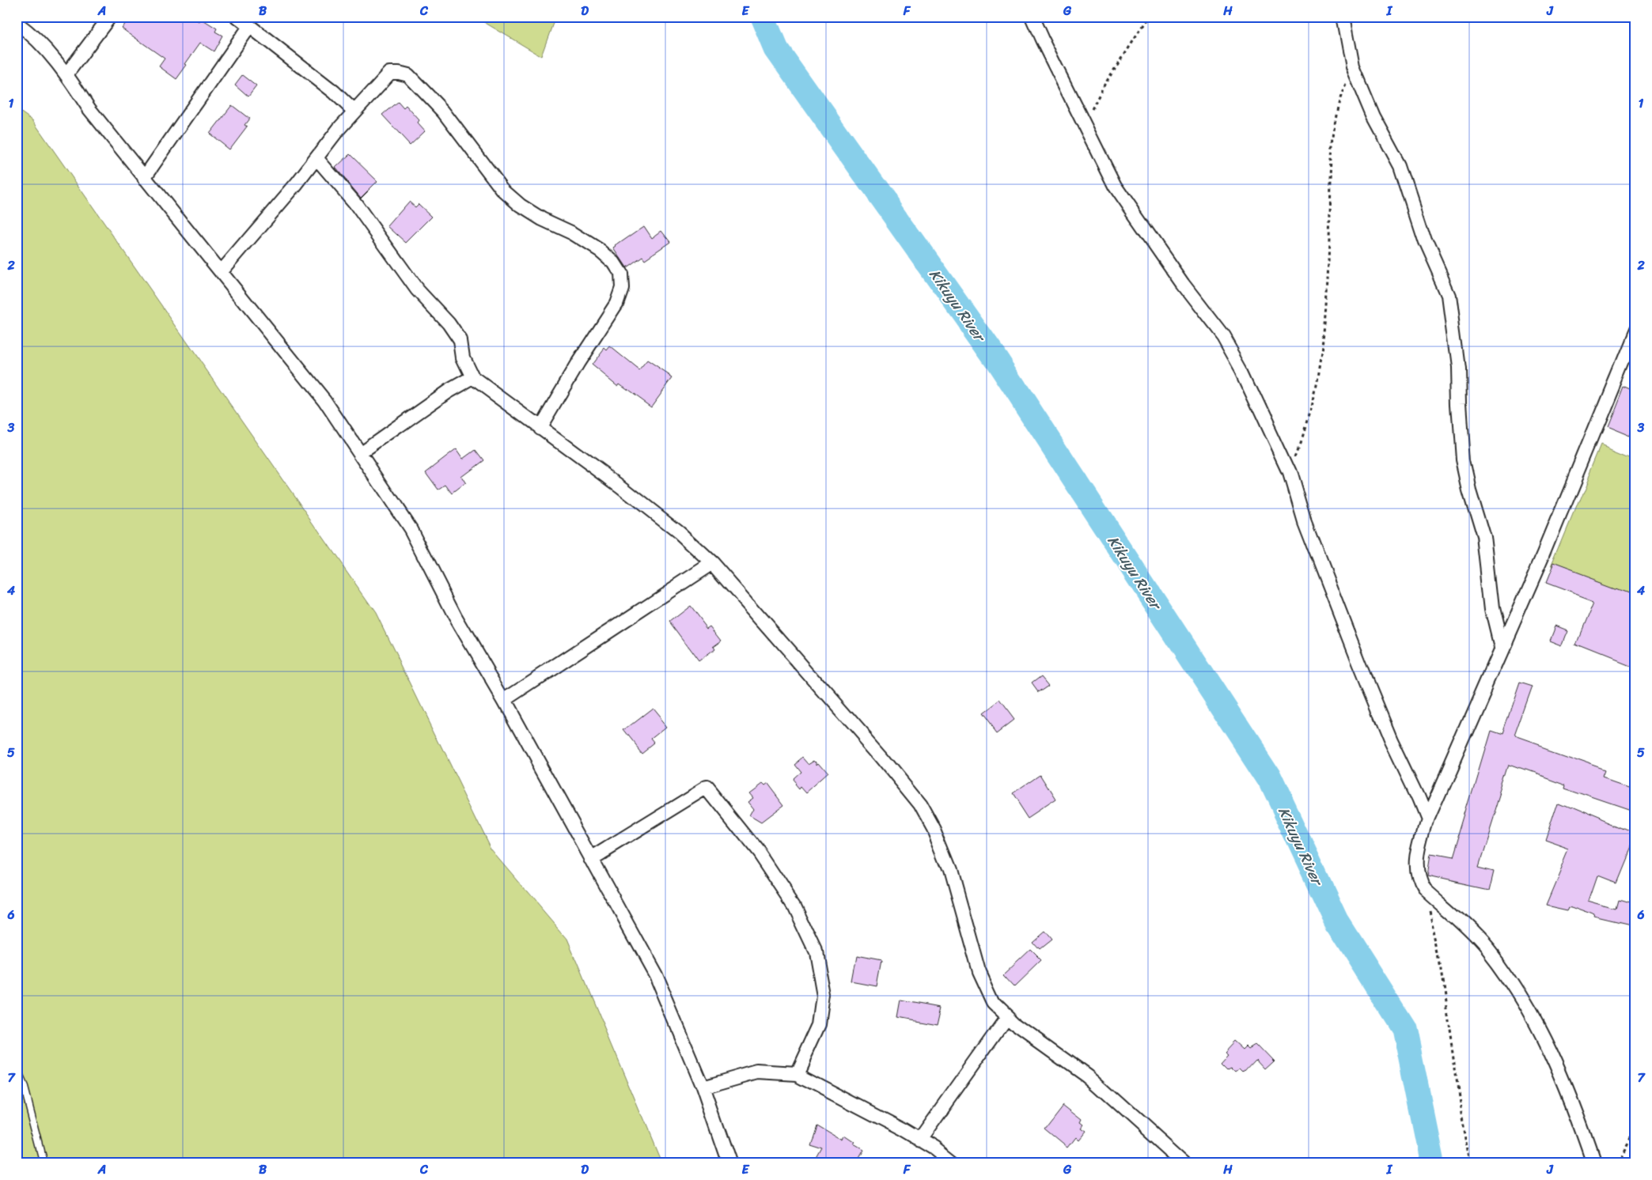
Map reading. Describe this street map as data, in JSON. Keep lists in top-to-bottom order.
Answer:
{
  "water": ["Kikuyu River"],
  "grid": {
    "columns": [
      "A",
      "B",
      "C",
      "D",
      "E",
      "F",
      "G",
      "H",
      "I",
      "J"
    ],
    "rows": [
      "1",
      "2",
      "3",
      "4",
      "5",
      "6",
      "7"
    ]
  }
}
